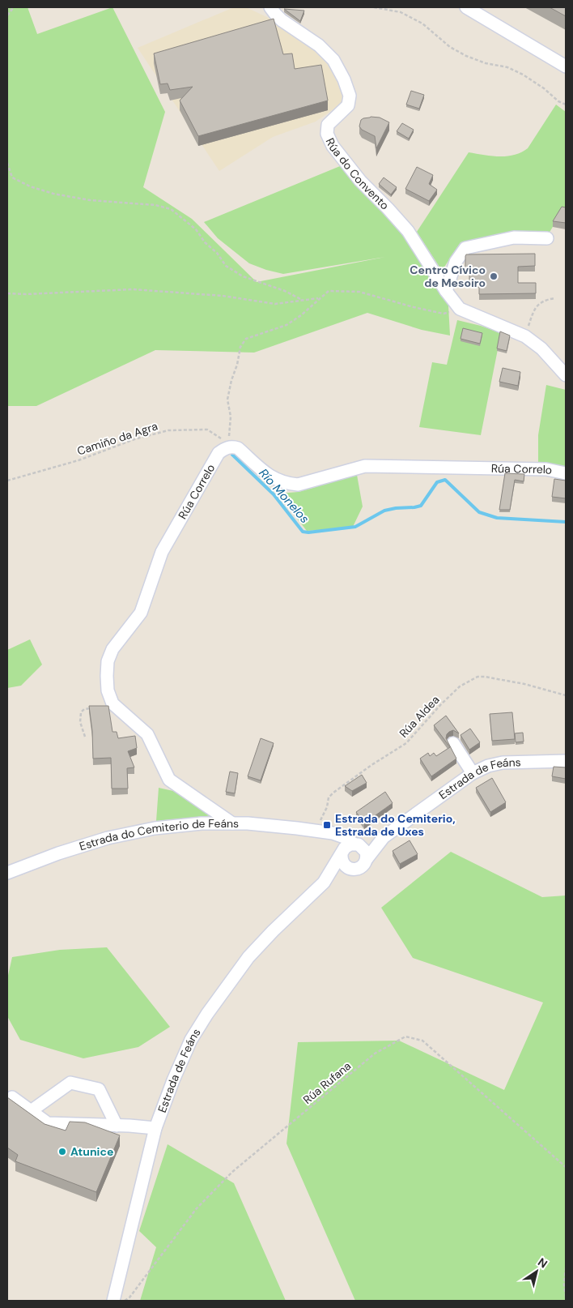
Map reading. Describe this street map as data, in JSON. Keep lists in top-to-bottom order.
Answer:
{
  "streets": {
    "street": [
      "Rúa do Convento",
      "Rúa Correlo",
      "Estrada de Feáns",
      "Estrada do Cemiterio de Feáns"
    ],
    "path": ["Camiño da Agra", "Rúa Aldea", "Rúa Rufana"]
  },
  "crossings": [
    ["Camiño da Agra", "Rúa Correlo"],
    ["Rúa Correlo", "Estrada do Cemiterio de Feáns"],
    ["Rúa Aldea", "Estrada do Cemiterio de Feáns"],
    ["Estrada de Feáns", "Estrada do Cemiterio de Feáns"]
  ],
  "water": ["Río Monelos"],
  "places": {
    "other": ["Centro Cívico de Mesoiro", "Atunice"],
    "transit": ["Estrada do Cemiterio, Estrada de Uxes"]
  },
  "north": "top right"
}
